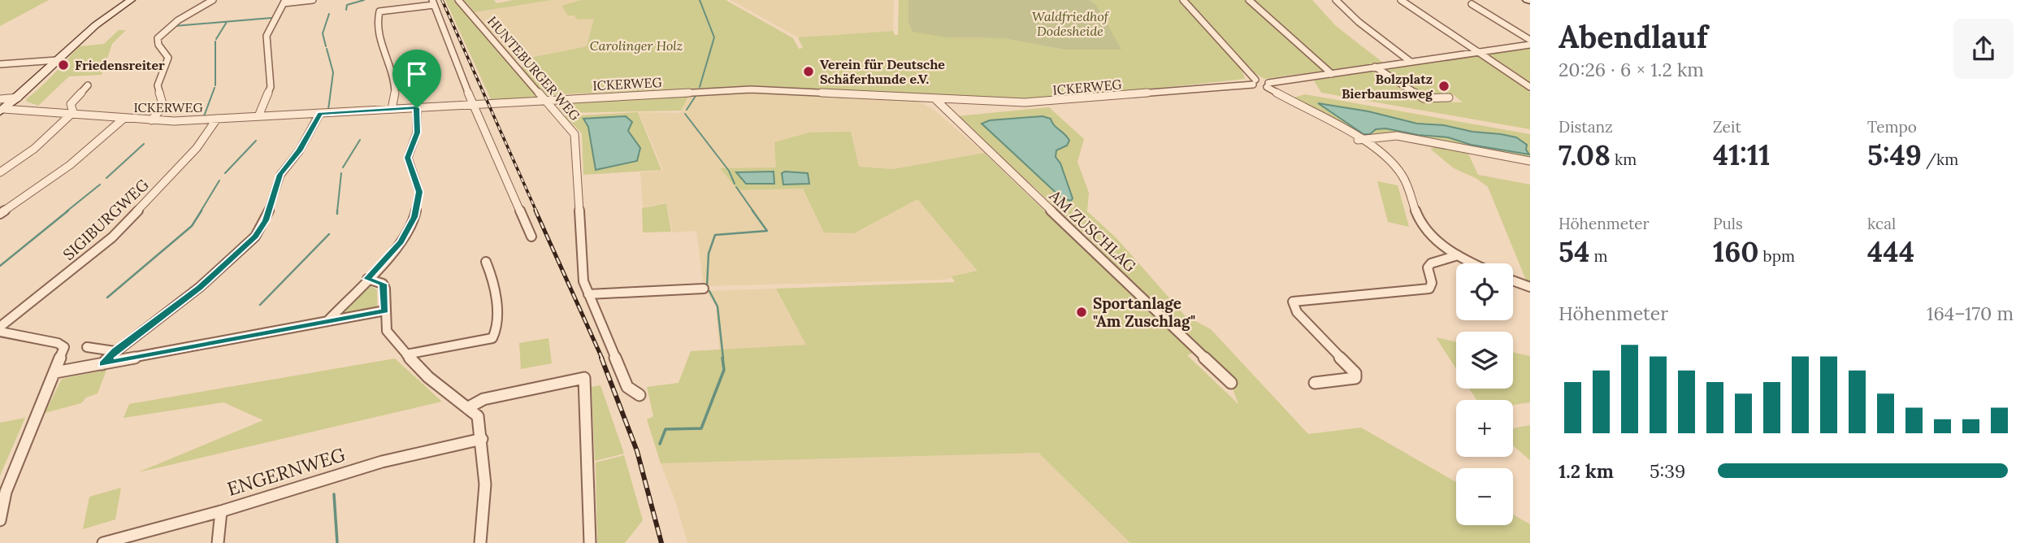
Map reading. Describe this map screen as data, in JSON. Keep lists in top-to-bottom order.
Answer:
{
  "streets": {
    "street": [
      "HUNTEBURGER WEG",
      "ICKERWEG",
      "SIGIBURGWEG",
      "AM ZUSCHLAG",
      "ENGERNWEG"
    ]
  },
  "crossings": [
    ["HUNTEBURGER WEG", "ICKERWEG"],
    ["ICKERWEG", "SIGIBURGWEG"],
    ["ICKERWEG", "AM ZUSCHLAG"]
  ],
  "parks": ["Waldfriedhof Dodesheide", "Carolinger Holz"],
  "places": [
    "Friedensreiter",
    "Verein für Deutsche Schäferhunde e.V.",
    "Bolzplatz Bierbaumsweg",
    "Sportanlage \"Am Zuschlag\""
  ],
  "page": {
    "heading": ["Abendlauf", "20:26 · 6 × 1.2 km"],
    "stats": [
      ["Distanz", "7.08 km"],
      ["Zeit", "41:11"],
      ["Tempo", "5:49 /km"],
      ["Höhenmeter", "54 m"],
      ["Puls", "160 bpm"],
      ["kcal", "444"]
    ],
    "map_buttons": ["+", "−"],
    "chart": ["Höhenmeter", "164–170 m"],
    "list": [
      {
        "name": "1.2 km",
        "note": "5:39"
      }
    ]
  }
}
